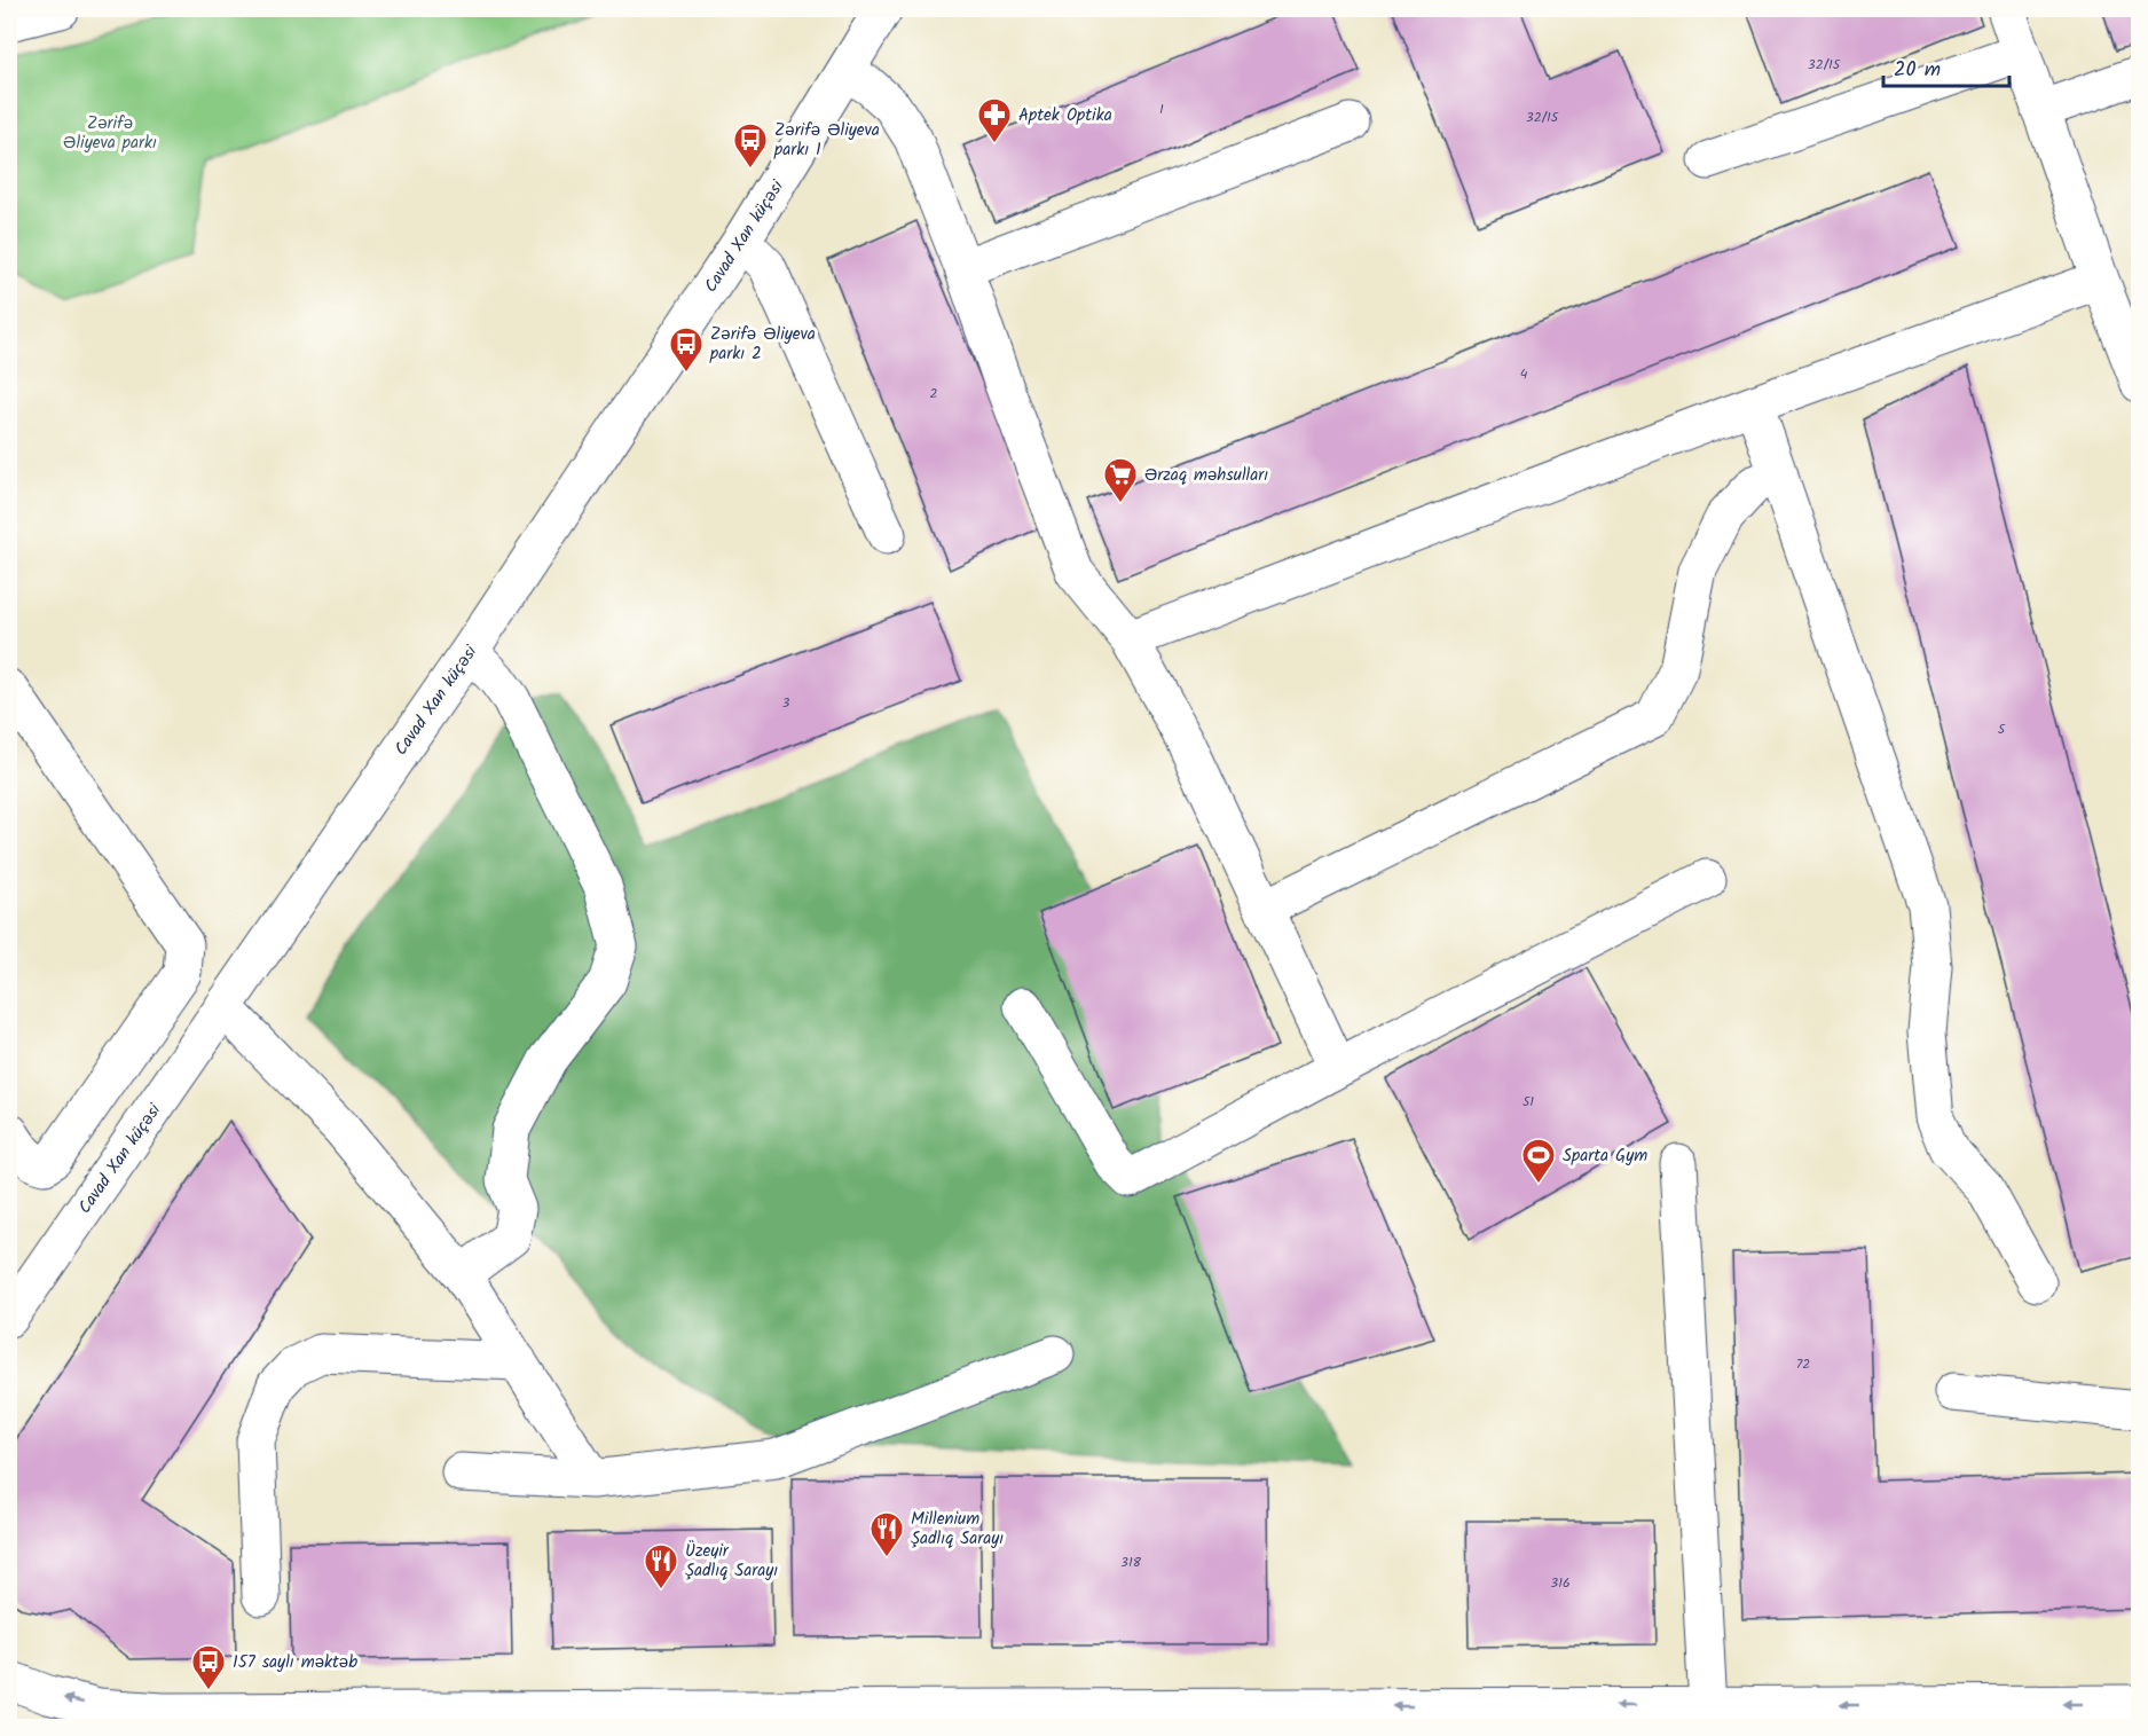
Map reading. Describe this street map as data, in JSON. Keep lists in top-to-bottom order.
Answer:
{
  "streets": {
    "street": ["Cavad Xan küçəsi"]
  },
  "parks": ["Zərifə Əliyeva parkı"],
  "places": {
    "pharmacy": ["Aptek Optika"],
    "bus stop": ["Zərifə Əliyeva parkı 1", "Zərifə Əliyeva parkı 2", "157 saylı məktəb"],
    "supermarket": ["Ərzaq məhsulları"],
    "sports": ["Sparta Gym"],
    "restaurant": ["Millenium Şadlıq Sarayı", "Üzeyir Şadlıq Sarayı"]
  },
  "house_numbers": [
    "32/15",
    "1",
    "32/15",
    "4",
    "2",
    "3",
    "5",
    "51",
    "72",
    "318",
    "316"
  ],
  "scale_bar": "20 m"
}
